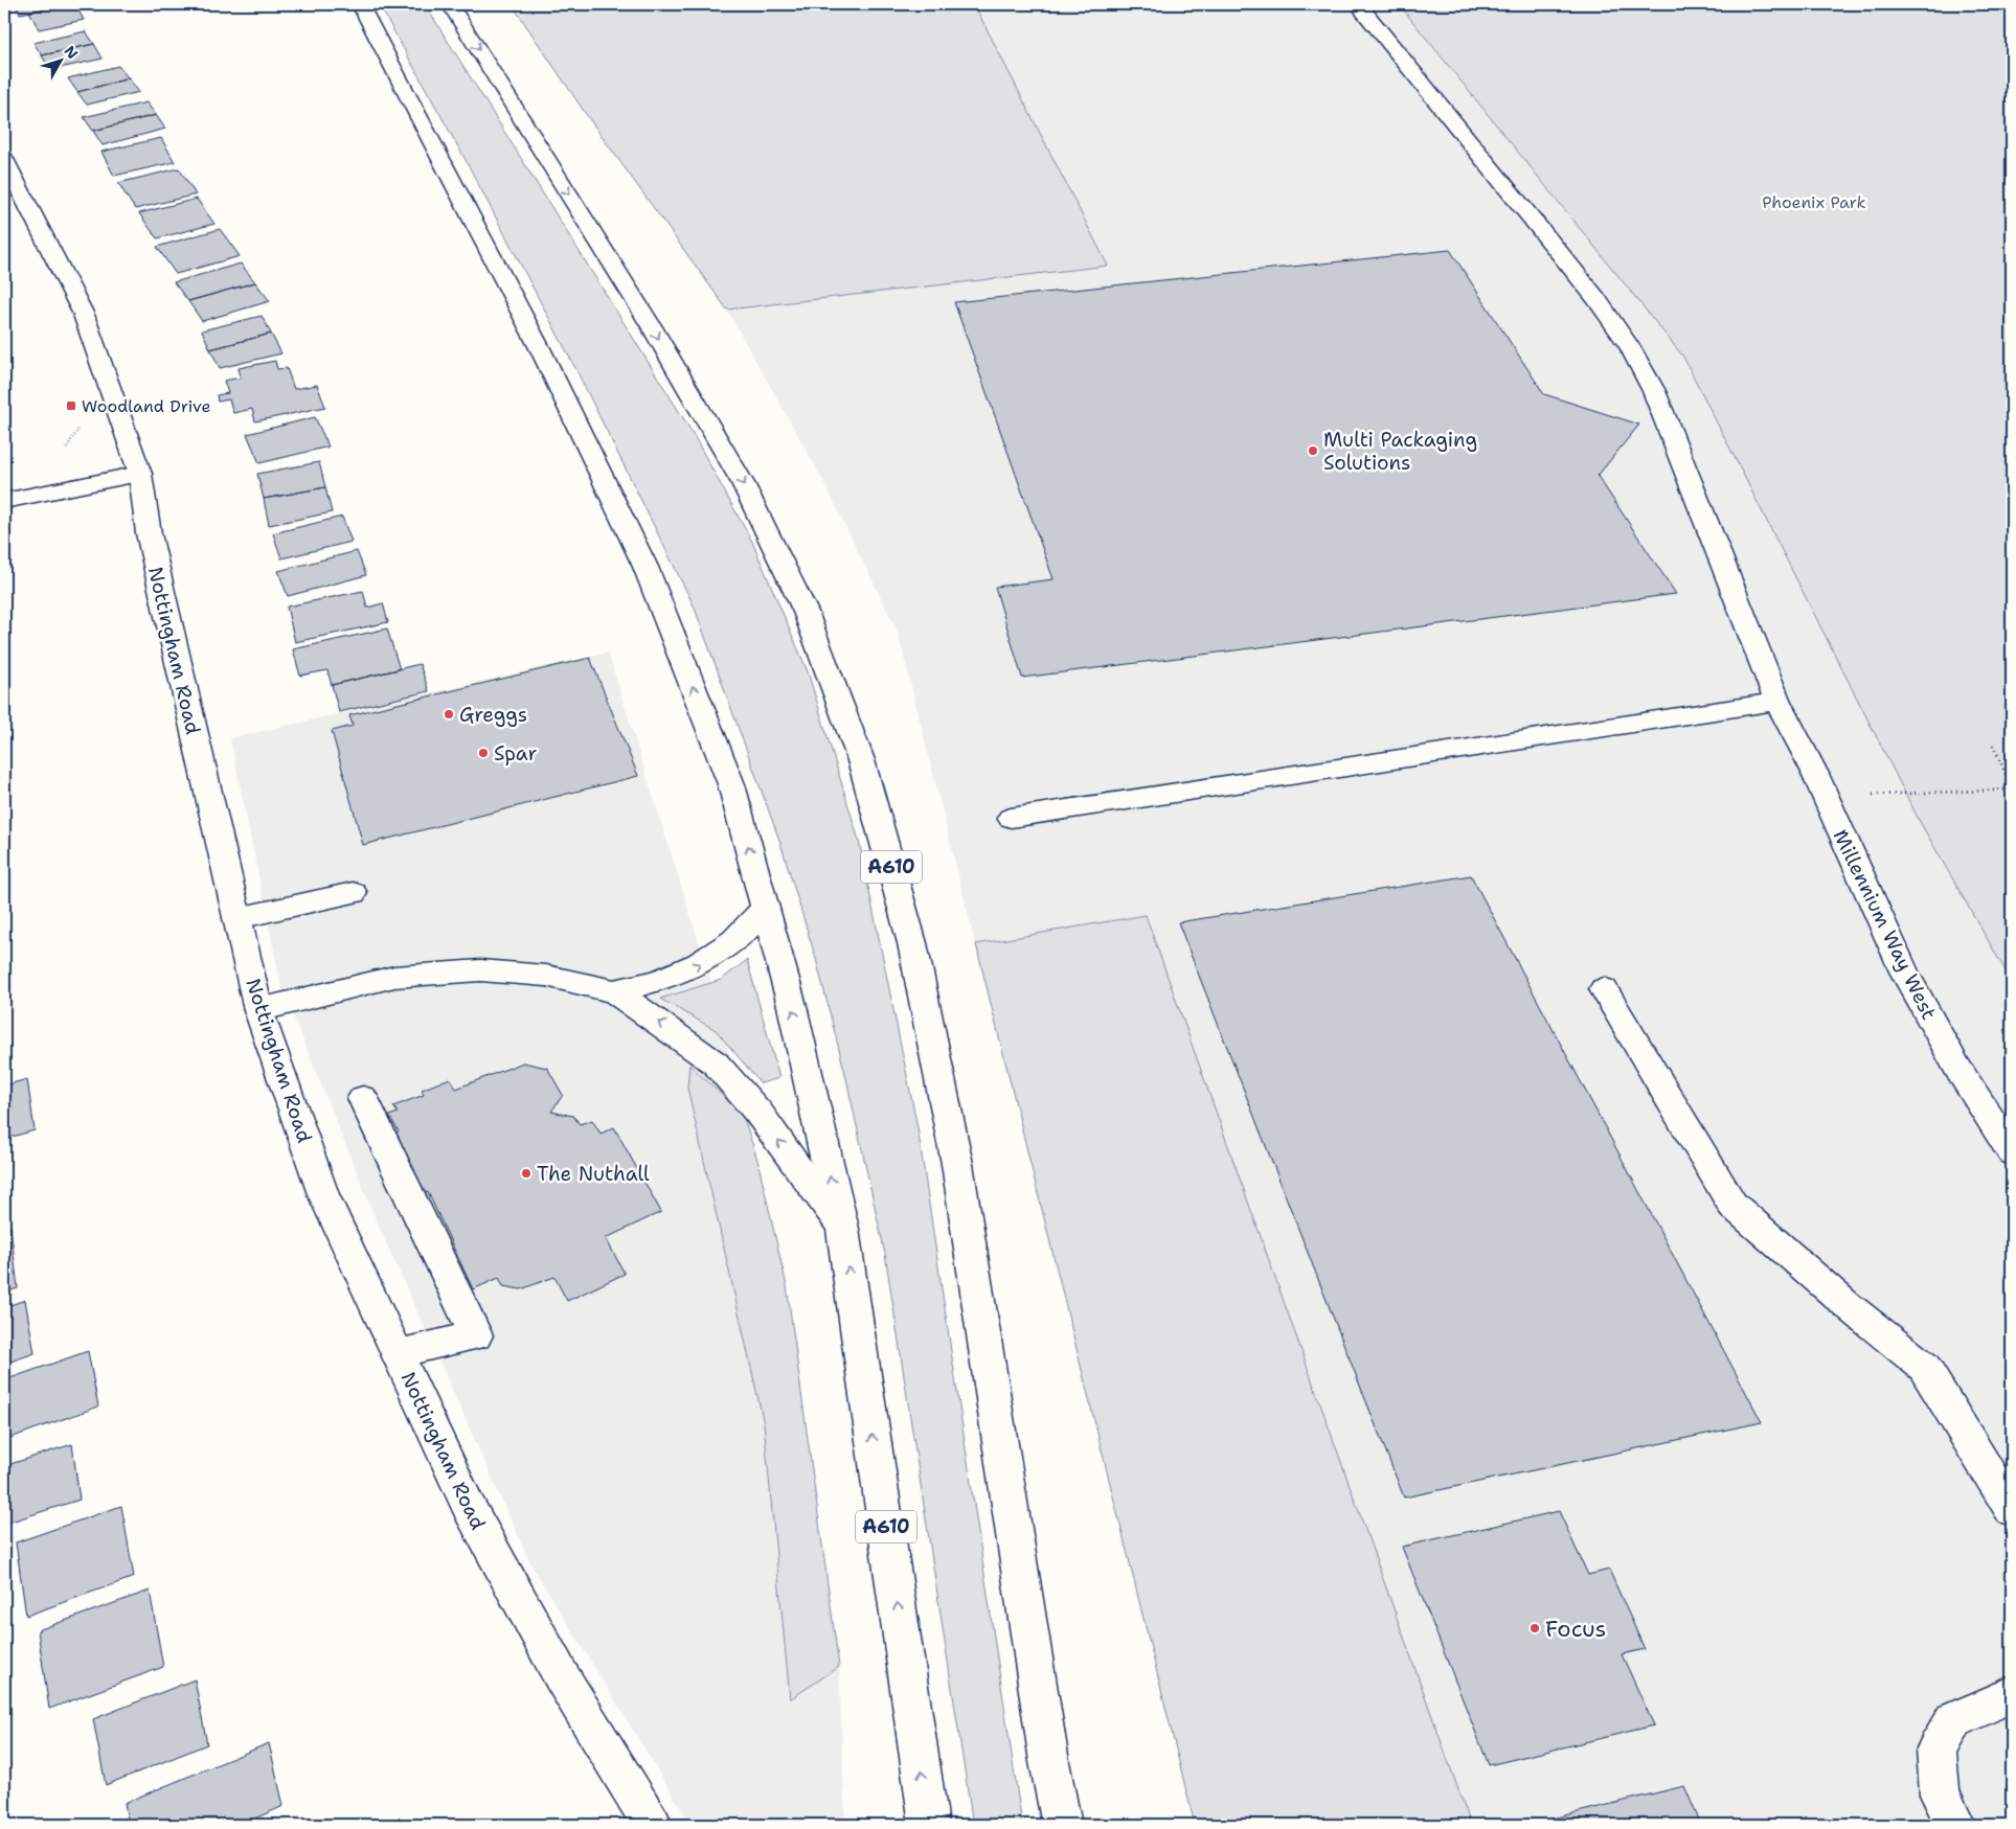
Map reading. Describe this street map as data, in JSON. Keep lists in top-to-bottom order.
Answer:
{
  "streets": {
    "main road": ["Nottingham Road", "A610", "Millennium Way West"]
  },
  "parks": ["Phoenix Park"],
  "places": {
    "transit": ["Woodland Drive"],
    "other": [
      "Multi Packaging Solutions",
      "Greggs",
      "Spar",
      "The Nuthall",
      "Focus"
    ]
  },
  "north": "top right"
}
